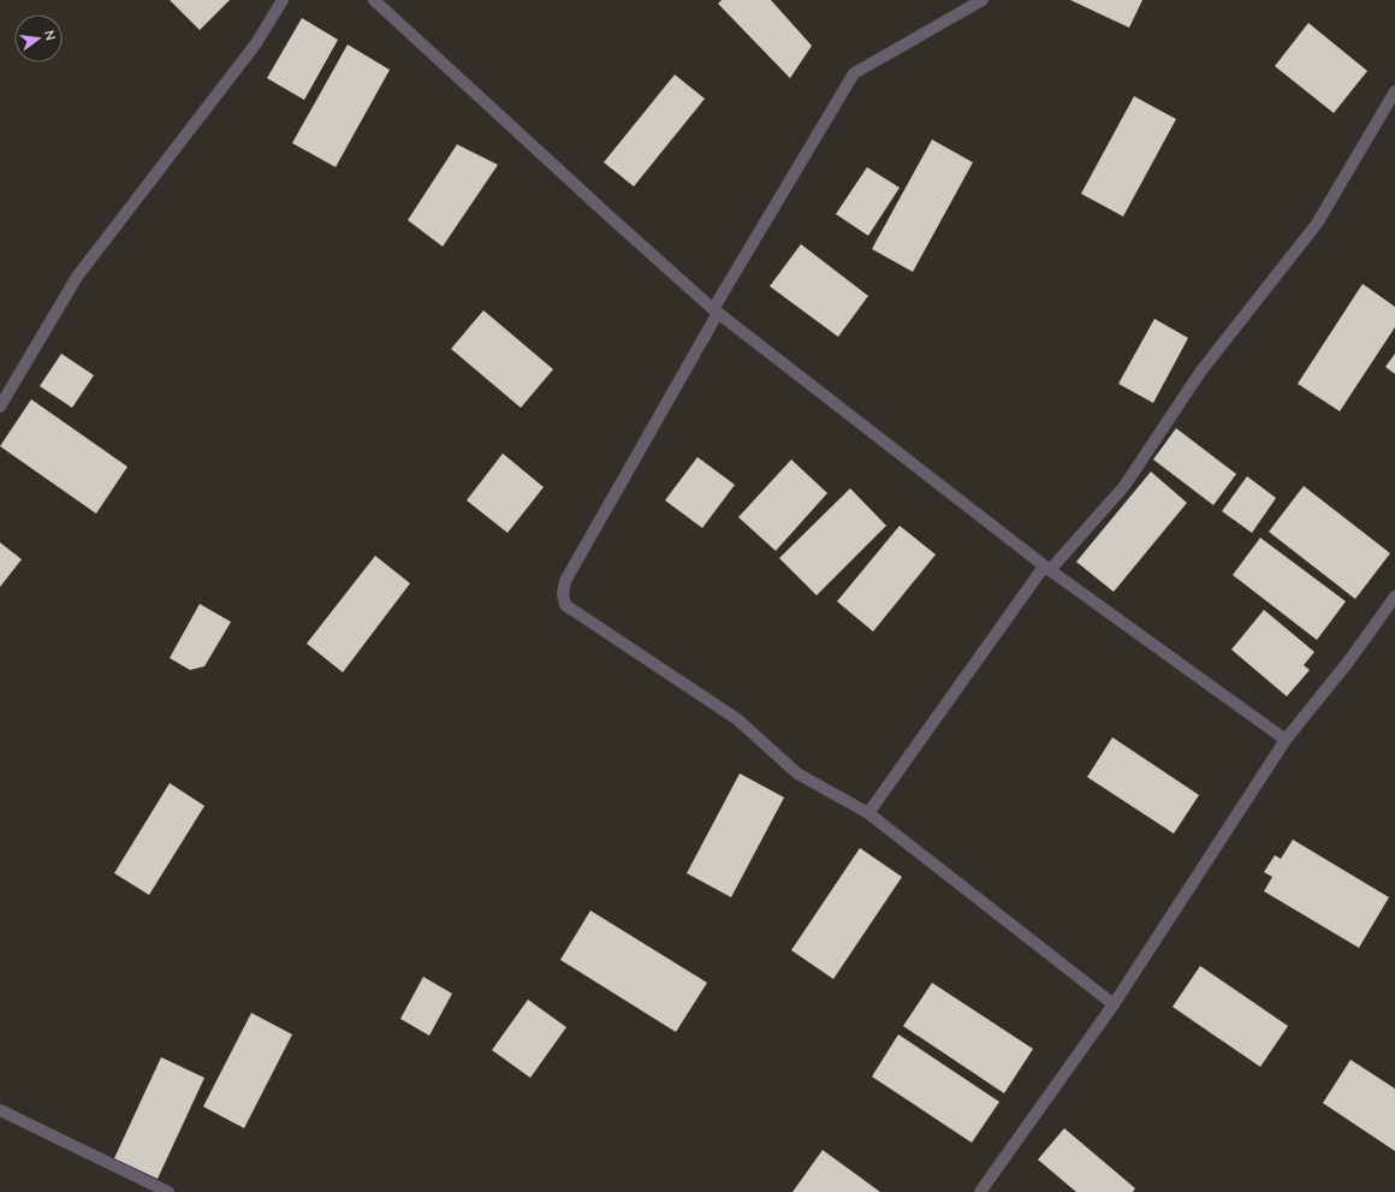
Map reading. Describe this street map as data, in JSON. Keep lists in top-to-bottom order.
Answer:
{
  "north": "right"
}
